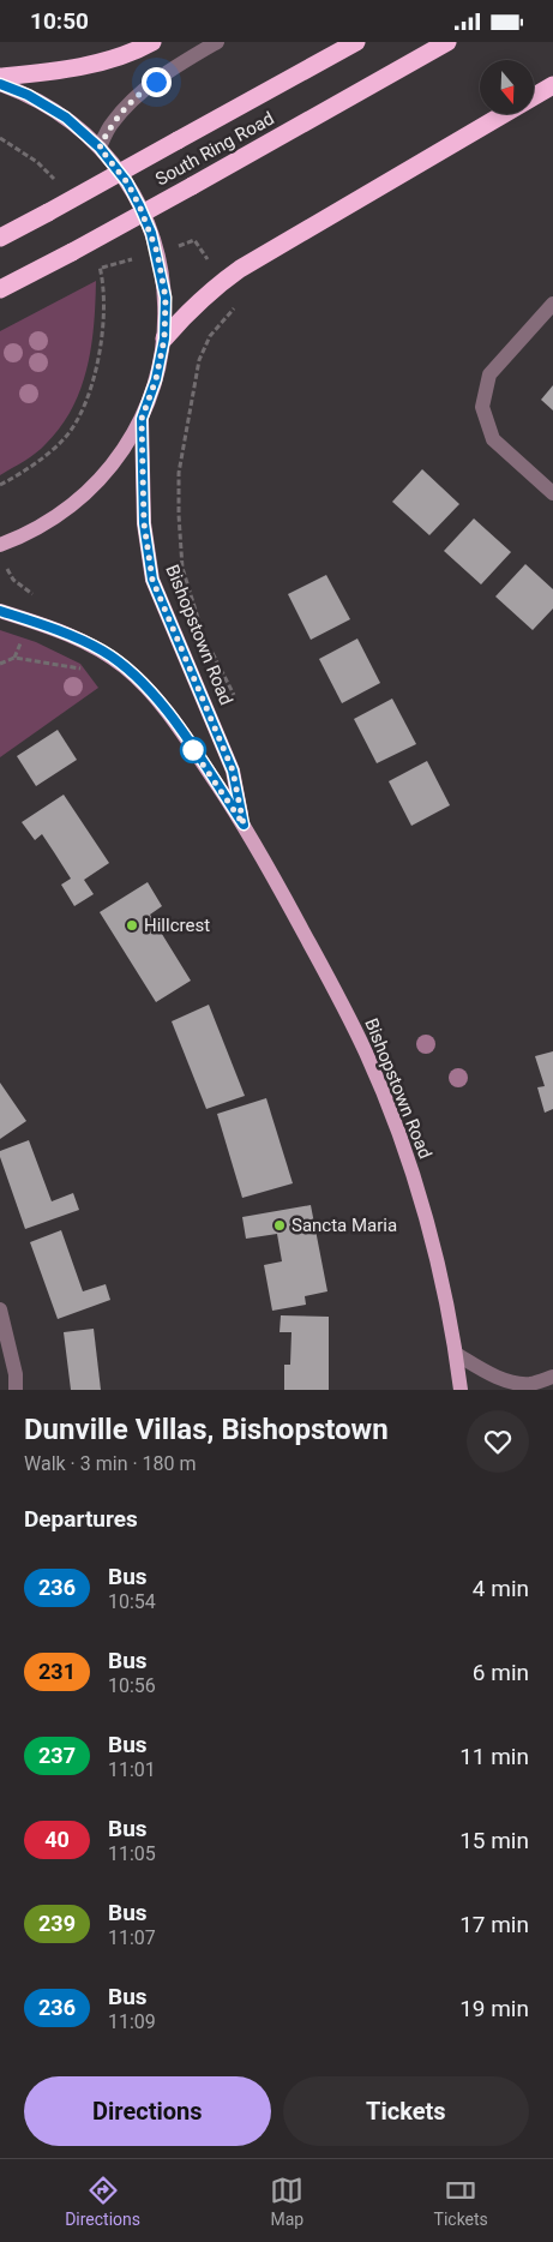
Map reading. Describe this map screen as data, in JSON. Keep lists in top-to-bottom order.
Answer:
{
  "streets": {
    "highway": ["South Ring Road"],
    "main road": ["Bishopstown Road"]
  },
  "places": ["Hillcrest", "Sancta Maria"],
  "lines": ["bus line 236"],
  "north": "bottom",
  "page": {
    "status": "10:50",
    "heading": [
      ["Dunville Villas, Bishopstown", "Walk · 3 min · 180 m"],
      "Departures"
    ],
    "list": [
      {
        "mark": "236",
        "name": "Bus",
        "note": "10:54",
        "value": "4 min"
      },
      {
        "mark": "231",
        "name": "Bus",
        "note": "10:56",
        "value": "6 min"
      },
      {
        "mark": "237",
        "name": "Bus",
        "note": "11:01",
        "value": "11 min"
      },
      {
        "mark": "40",
        "name": "Bus",
        "note": "11:05",
        "value": "15 min"
      },
      {
        "mark": "239",
        "name": "Bus",
        "note": "11:07",
        "value": "17 min"
      },
      {
        "mark": "236",
        "name": "Bus",
        "note": "11:09",
        "value": "19 min"
      }
    ],
    "buttons": ["Directions", "Tickets"],
    "tabs": ["Directions", "Map", "Tickets"]
  }
}
